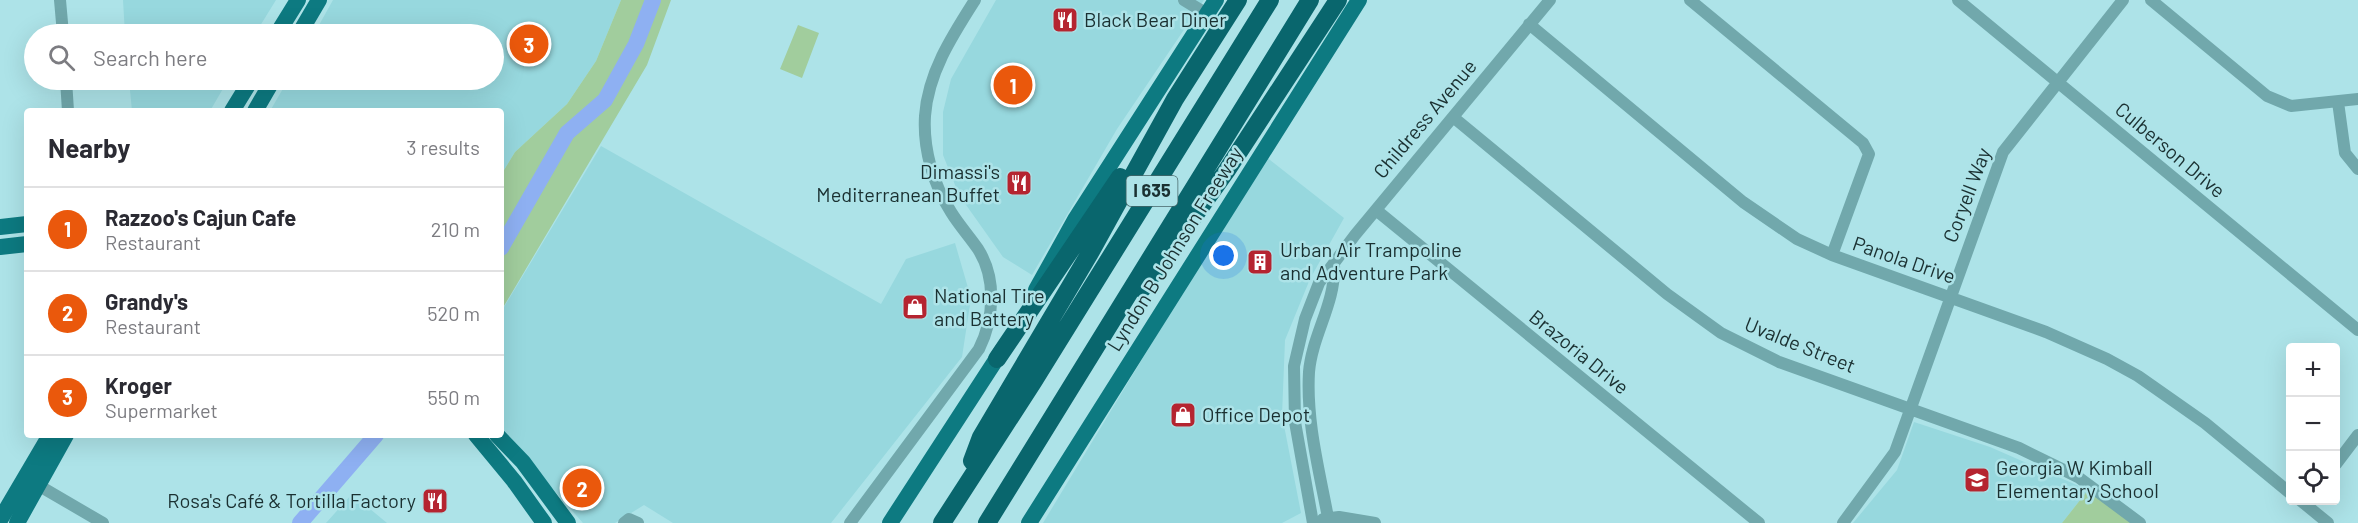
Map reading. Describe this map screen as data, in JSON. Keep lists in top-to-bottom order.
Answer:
{
  "streets": {
    "highway": ["I 635", "Lyndon B Johnson Freeway"],
    "street": [
      "Childress Avenue",
      "Culberson Drive",
      "Coryell Way",
      "Panola Drive",
      "Uvalde Street",
      "Brazoria Drive"
    ]
  },
  "crossings": [
    ["Childress Avenue", "Panola Drive"],
    ["Childress Avenue", "Uvalde Street"],
    ["Childress Avenue", "Brazoria Drive"],
    ["Culberson Drive", "Coryell Way"],
    ["Coryell Way", "Panola Drive"],
    ["Coryell Way", "Uvalde Street"]
  ],
  "places": {
    "restaurant": ["Black Bear Diner", "Dimassi's Mediterranean Buffet", "Rosa's Café & Tortilla Factory"],
    "building": ["Urban Air Trampoline and Adventure Park"],
    "shop": ["National Tire and Battery", "Office Depot"],
    "school or university": ["Georgia W Kimball Elementary School"]
  },
  "page": {
    "pins": ["3", "1", "2"],
    "search": "Search here",
    "heading": ["Nearby", "3 results"],
    "list": [
      {
        "mark": "1",
        "name": "Razzoo's Cajun Cafe",
        "note": "Restaurant",
        "value": "210 m"
      },
      {
        "mark": "2",
        "name": "Grandy's",
        "note": "Restaurant",
        "value": "520 m"
      },
      {
        "mark": "3",
        "name": "Kroger",
        "note": "Supermarket",
        "value": "550 m"
      }
    ],
    "map_buttons": ["+", "−"]
  }
}
